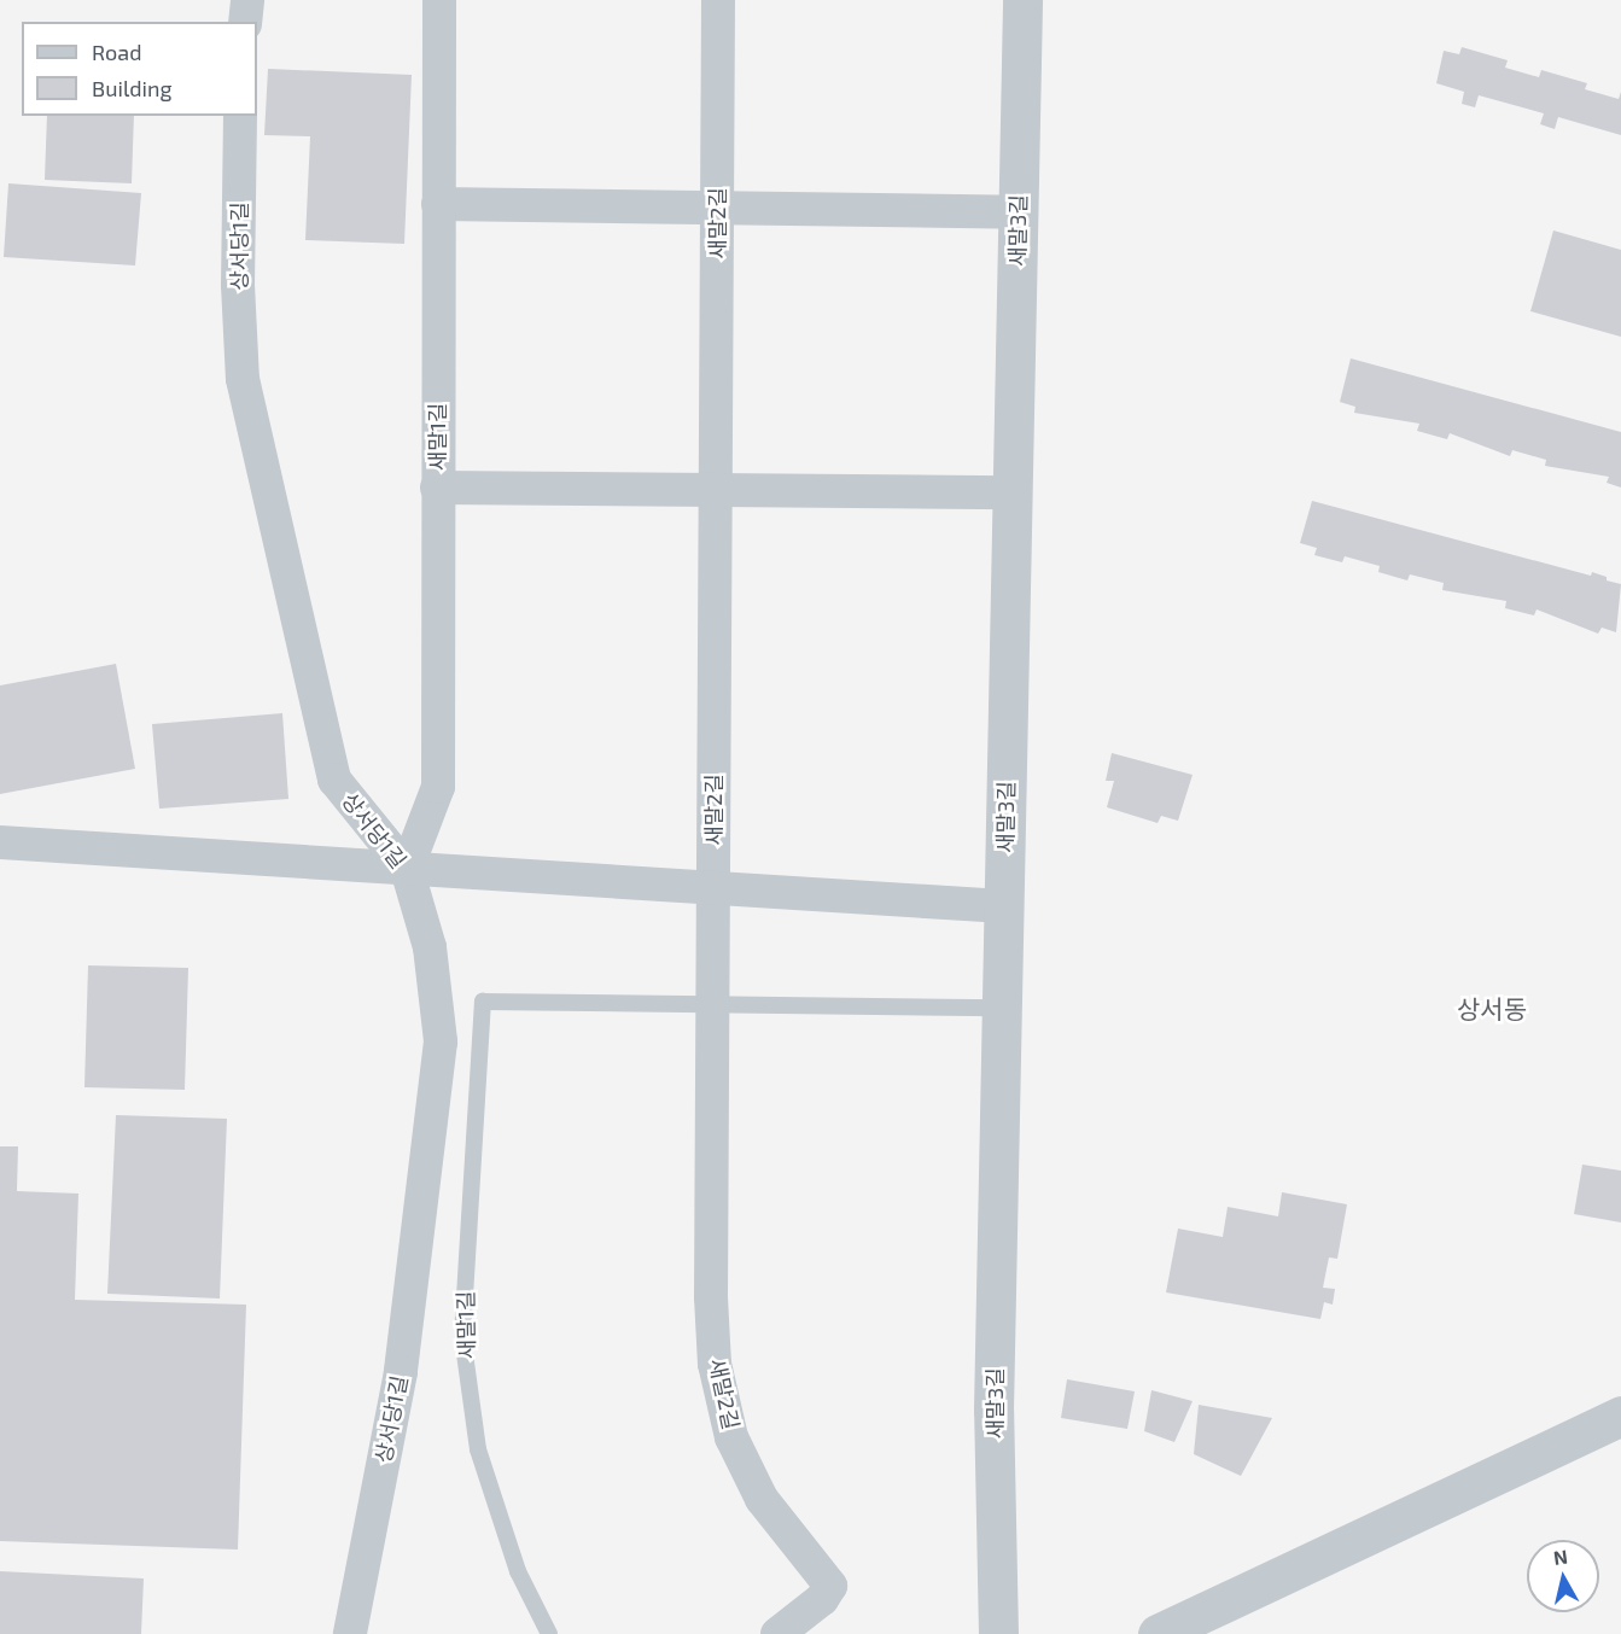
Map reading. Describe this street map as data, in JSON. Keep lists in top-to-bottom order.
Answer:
{
  "streets": {
    "street": [
      "새말2길",
      "새말3길",
      "상서당1길",
      "새말1길"
    ]
  },
  "crossings": [
    ["새말2길", "새말1길"],
    ["상서당1길", "새말1길"]
  ],
  "districts": ["상서동"],
  "legend": ["Road", "Building"],
  "north": "top"
}
